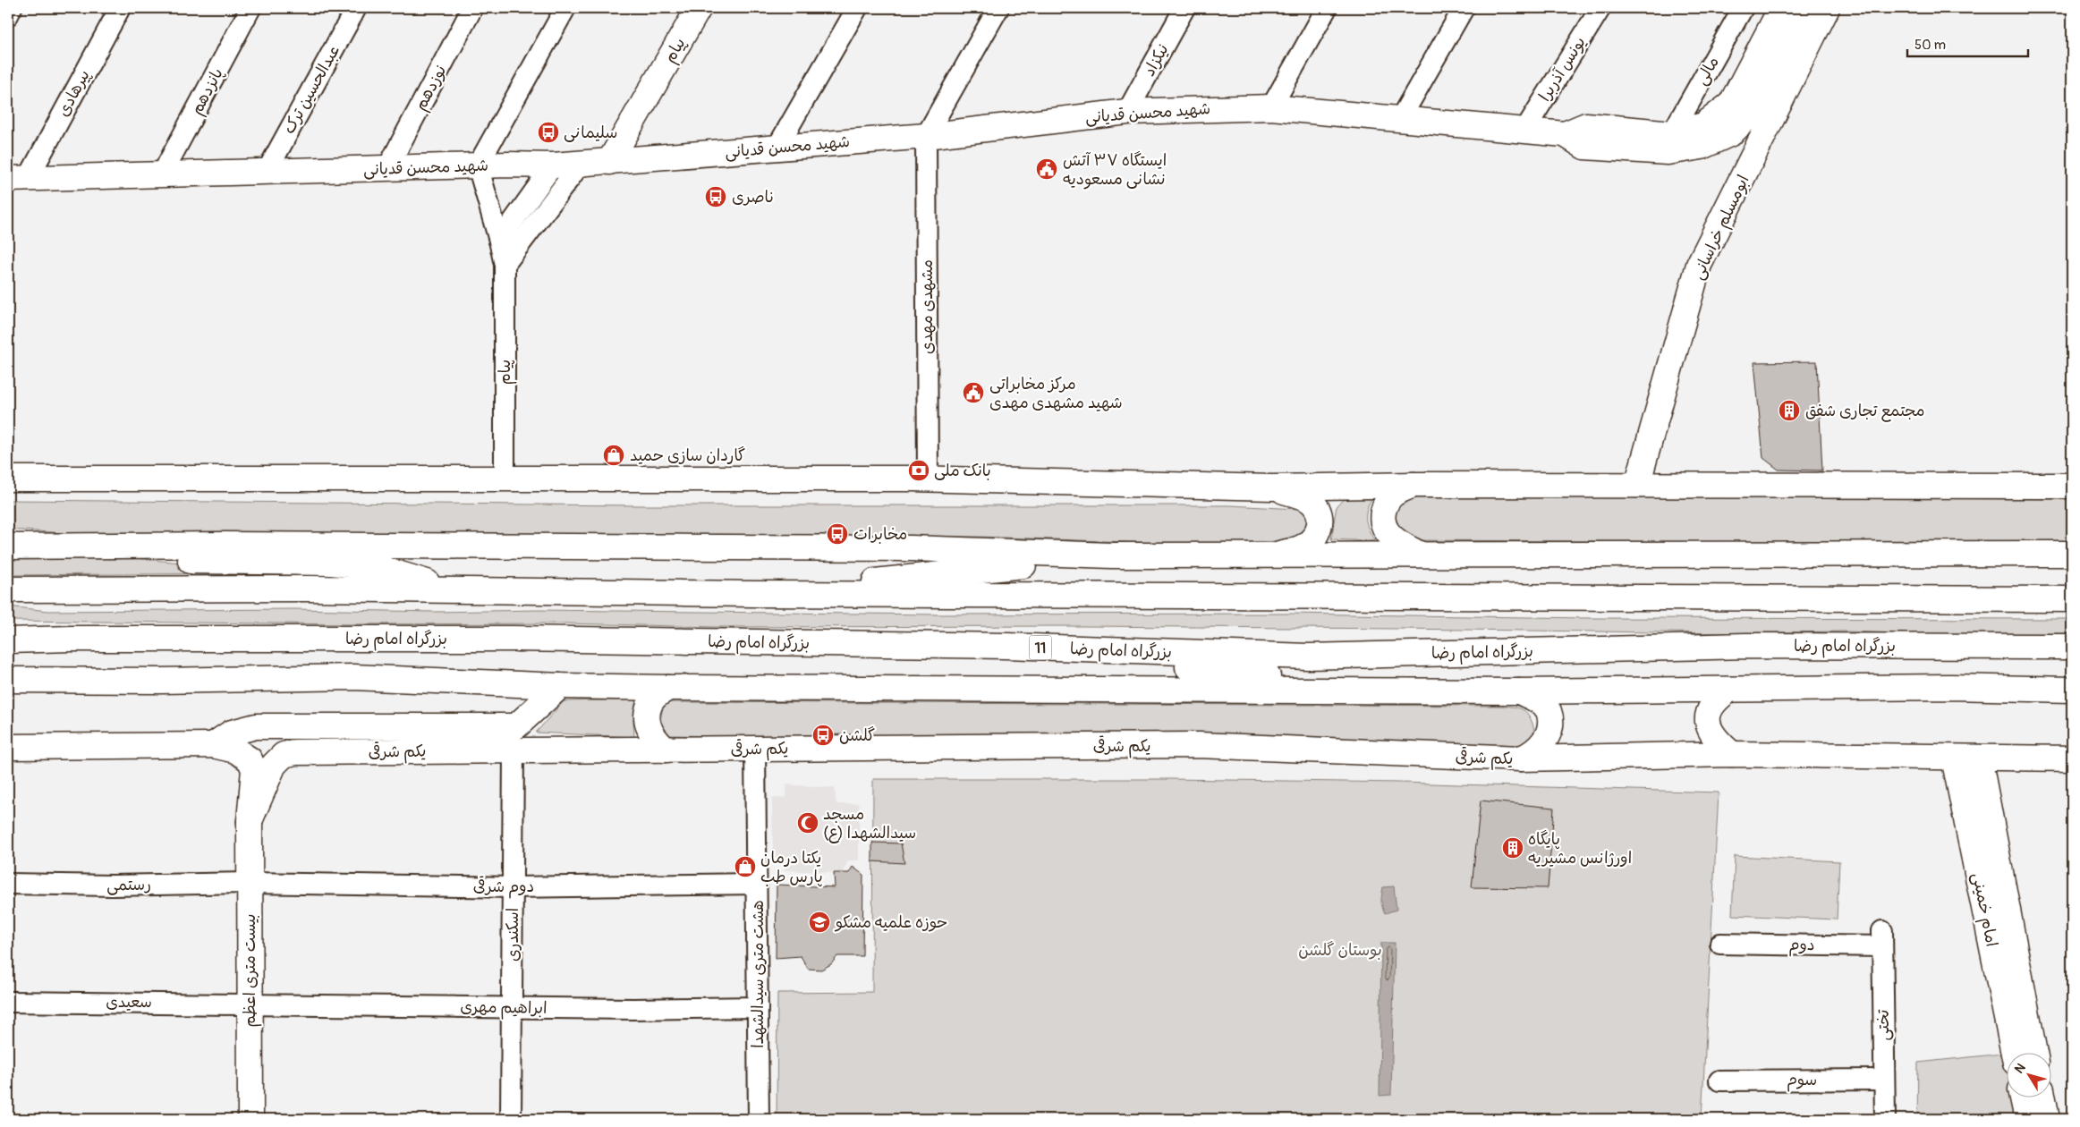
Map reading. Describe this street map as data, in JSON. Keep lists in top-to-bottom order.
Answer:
{
  "streets": {
    "main road": [
      "پیام",
      "شهید محسن قدیانی",
      "ابومسلم خراسانی",
      "بزرگراه امام رضا",
      "11",
      "یکم شرقی",
      "امام خمینی",
      "بیست متری اعظم"
    ],
    "street": [
      "نیکزاد",
      "یونس آذربرا",
      "مالی",
      "نوزدهم",
      "عبدالحسین ترک",
      "پانزدهم",
      "پیرهادی",
      "مشهدی مهدی",
      "رستمی",
      "دوم شرقی",
      "اسکندری",
      "دوم",
      "هشت متری سیدالشهدا",
      "سعیدی",
      "ابراهیم مهری",
      "تختی",
      "سوم"
    ]
  },
  "crossings": [
    ["پیام", "شهید محسن قدیانی"],
    ["نیکزاد", "شهید محسن قدیانی"],
    ["یونس آذربرا", "شهید محسن قدیانی"],
    ["مالی", "شهید محسن قدیانی"],
    ["نوزدهم", "شهید محسن قدیانی"],
    ["عبدالحسین ترک", "شهید محسن قدیانی"],
    ["پانزدهم", "شهید محسن قدیانی"],
    ["پیرهادی", "شهید محسن قدیانی"],
    ["شهید محسن قدیانی", "مشهدی مهدی"],
    ["یکم شرقی", "اسکندری"],
    ["یکم شرقی", "بیست متری اعظم"],
    ["یکم شرقی", "هشت متری سیدالشهدا"],
    ["رستمی", "دوم شرقی"],
    ["رستمی", "بیست متری اعظم"],
    ["دوم شرقی", "اسکندری"],
    ["دوم شرقی", "بیست متری اعظم"],
    ["دوم شرقی", "هشت متری سیدالشهدا"],
    ["اسکندری", "ابراهیم مهری"],
    ["دوم", "تختی"],
    ["بیست متری اعظم", "سعیدی"],
    ["بیست متری اعظم", "ابراهیم مهری"],
    ["هشت متری سیدالشهدا", "ابراهیم مهری"],
    ["سعیدی", "ابراهیم مهری"],
    ["تختی", "سوم"]
  ],
  "parks": ["بوستان گلشن"],
  "places": {
    "bus stop": [
      "سلیمانی",
      "ناصری",
      "مخابرات",
      "گلشن"
    ],
    "public building": ["ایستگاه ۳۷ آتش نشانی مسعودیه", "مرکز مخابراتی شهید مشهدی مهدی"],
    "building": ["مجتمع تجاری شفق", "پایگاه اورژانس مشیریه"],
    "shop": ["گاردان سازی حمید", "یکتا درمان پارس طب"],
    "bank": ["بانک ملی"],
    "mosque": ["مسجد سیدالشهدا (ع)"],
    "school or university": ["حوزه علمیه مشکو"]
  },
  "scale_bar": "50 m",
  "north": "top left"
}
